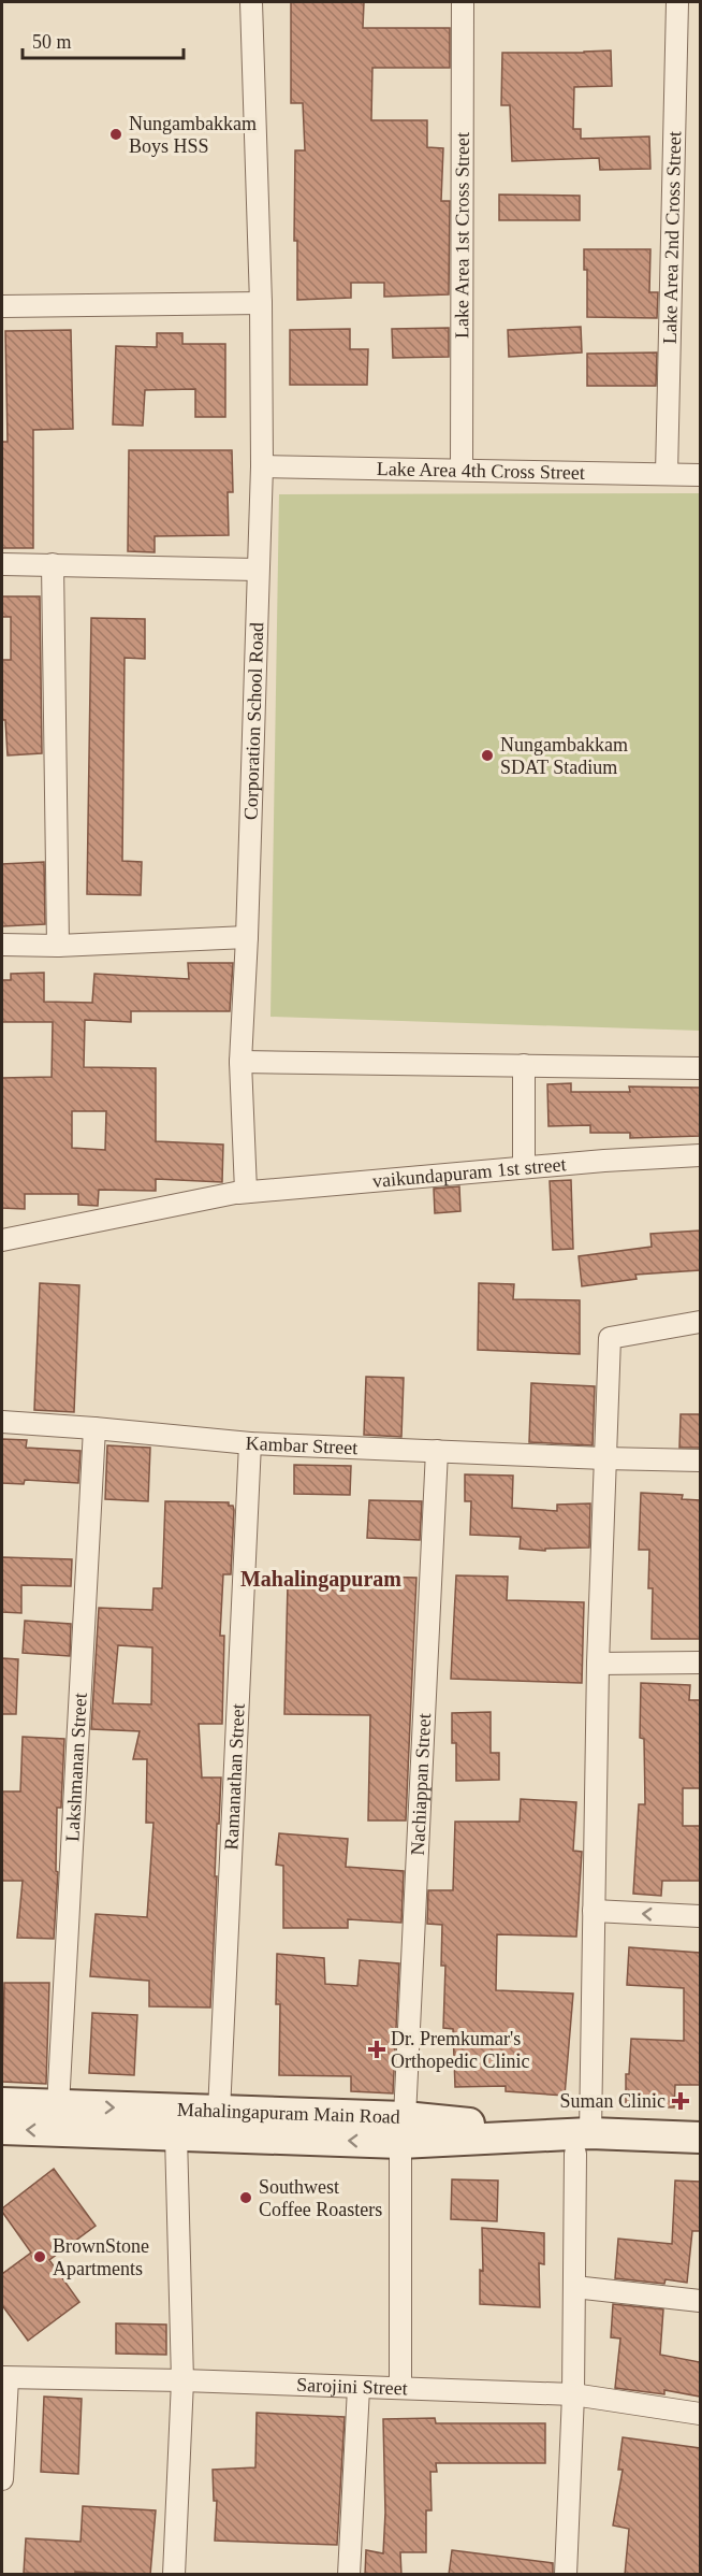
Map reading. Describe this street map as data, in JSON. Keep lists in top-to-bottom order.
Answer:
{
  "streets": {
    "main road": ["Mahalingapuram Main Road"],
    "street": [
      "Lake Area 1st Cross Street",
      "Lake Area 2nd Cross Street",
      "Lake Area 4th Cross Street",
      "Corporation School Road",
      "vaikundapuram 1st street",
      "Kambar Street",
      "Lakshmanan Street",
      "Ramanathan Street",
      "Nachiappan Street",
      "Sarojini Street"
    ]
  },
  "crossings": [
    ["Lake Area 1st Cross Street", "Lake Area 4th Cross Street"],
    ["Lake Area 2nd Cross Street", "Lake Area 4th Cross Street"],
    ["Lake Area 4th Cross Street", "Corporation School Road"],
    ["Corporation School Road", "vaikundapuram 1st street"],
    ["Kambar Street", "Lakshmanan Street"],
    ["Kambar Street", "Ramanathan Street"],
    ["Kambar Street", "Nachiappan Street"],
    ["Lakshmanan Street", "Mahalingapuram Main Road"],
    ["Ramanathan Street", "Mahalingapuram Main Road"],
    ["Nachiappan Street", "Mahalingapuram Main Road"],
    ["Nachiappan Street", "Sarojini Street"]
  ],
  "districts": ["Mahalingapuram"],
  "places": {
    "other": [
      "Nungambakkam Boys HSS",
      "Nungambakkam SDAT Stadium",
      "Southwest Coffee Roasters",
      "BrownStone Apartments"
    ],
    "health": ["Dr. Premkumar's Orthopedic Clinic", "Suman Clinic"]
  },
  "scale_bar": "50 m"
}
